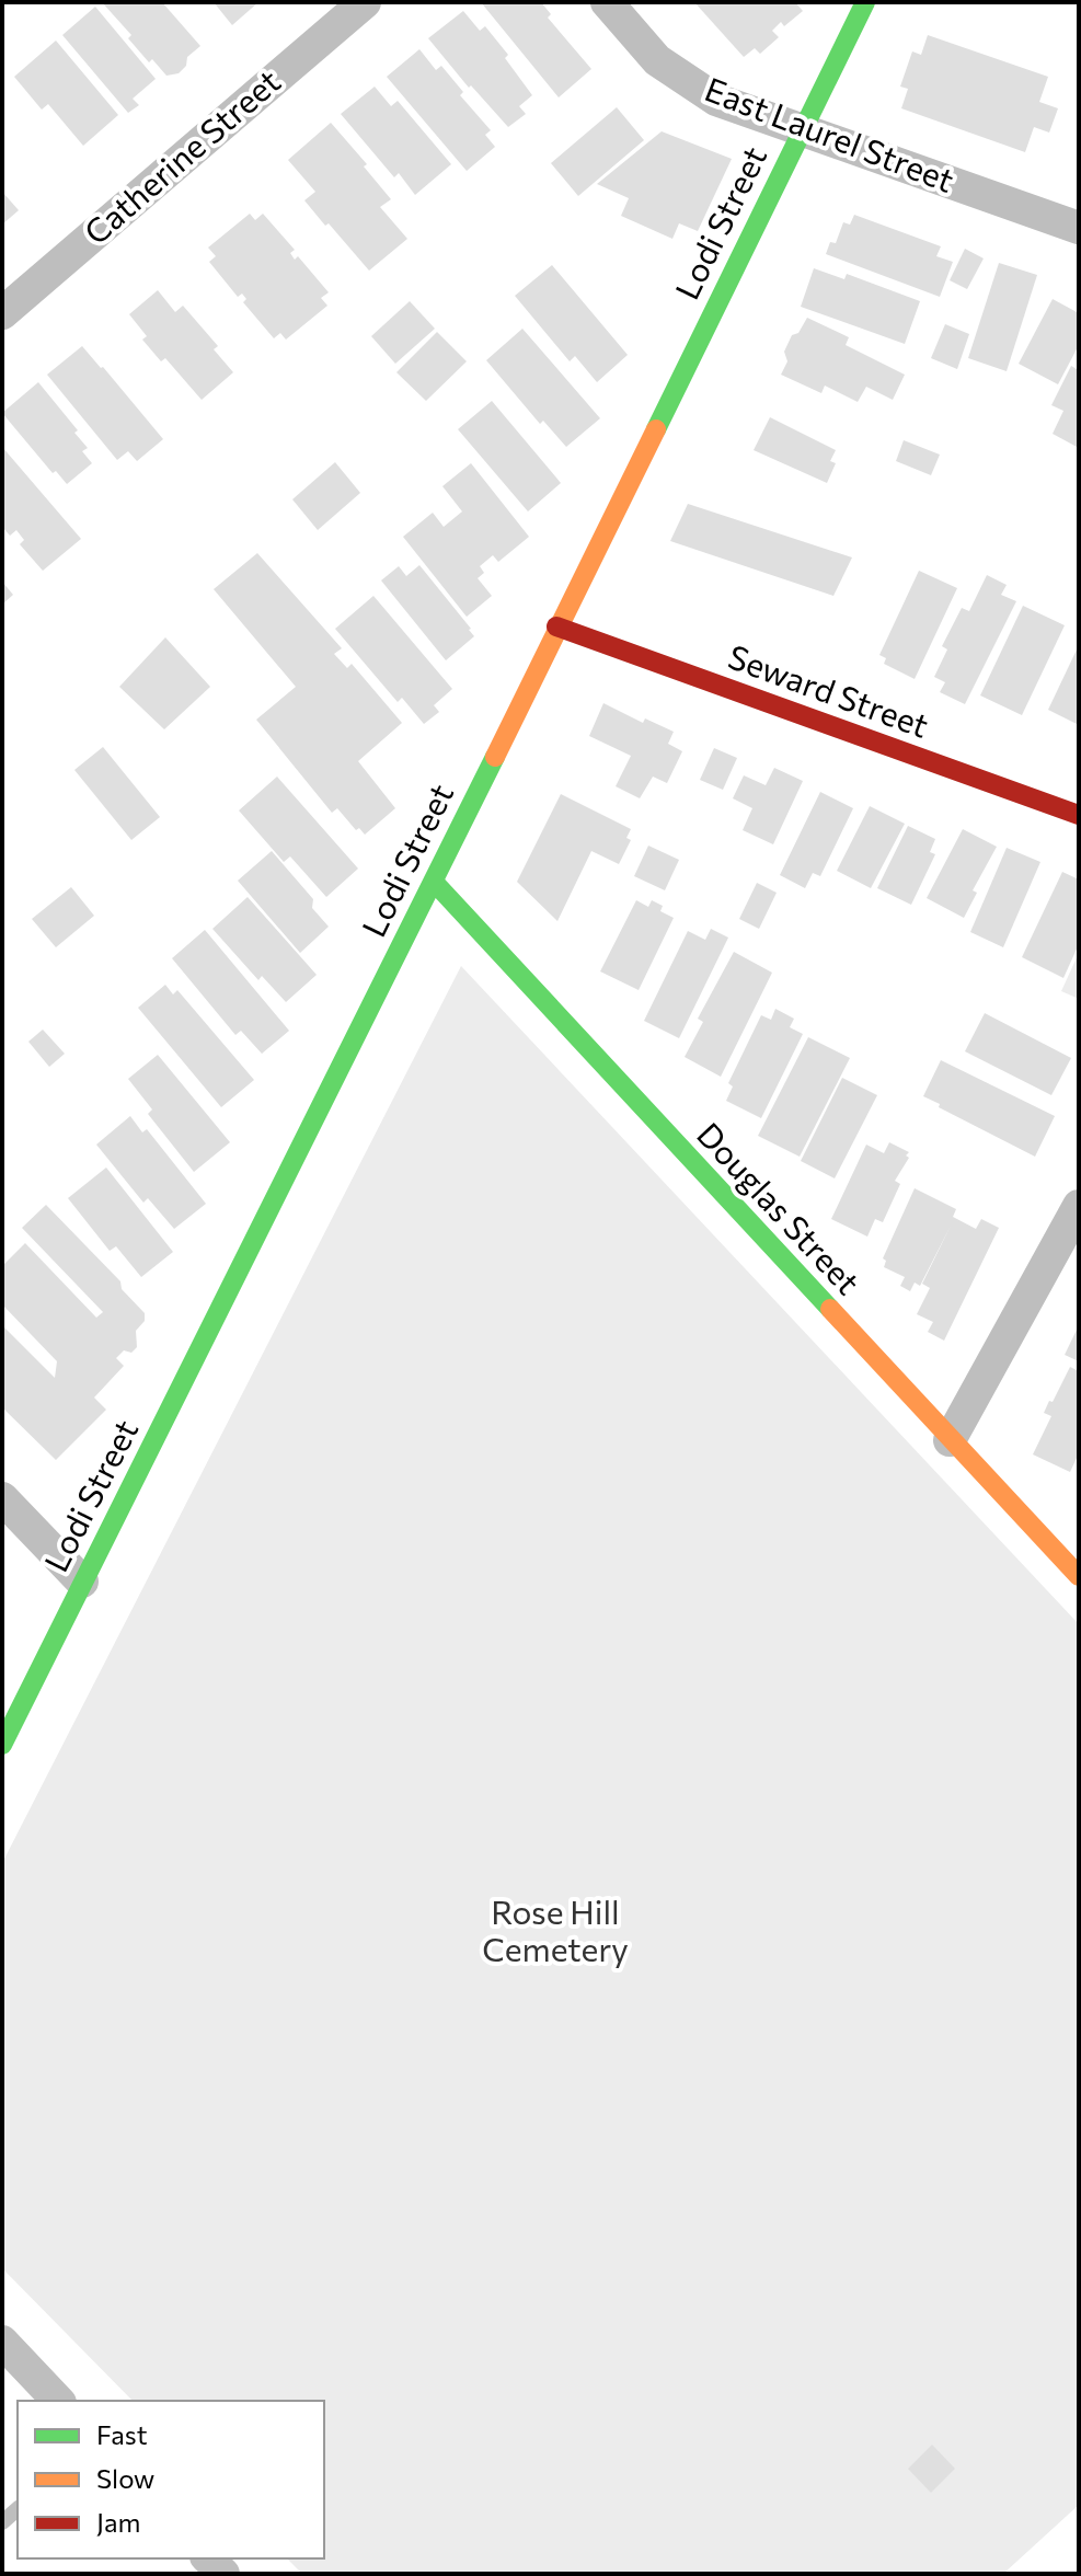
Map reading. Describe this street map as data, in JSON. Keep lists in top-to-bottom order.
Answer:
{
  "streets": {
    "street": [
      "East Laurel Street",
      "Catherine Street",
      "Lodi Street",
      "Seward Street",
      "Douglas Street"
    ]
  },
  "crossings": [
    ["East Laurel Street", "Lodi Street"],
    ["Lodi Street", "Seward Street"],
    ["Lodi Street", "Douglas Street"]
  ],
  "parks": ["Rose Hill Cemetery"],
  "legend": ["Fast", "Slow", "Jam"]
}
